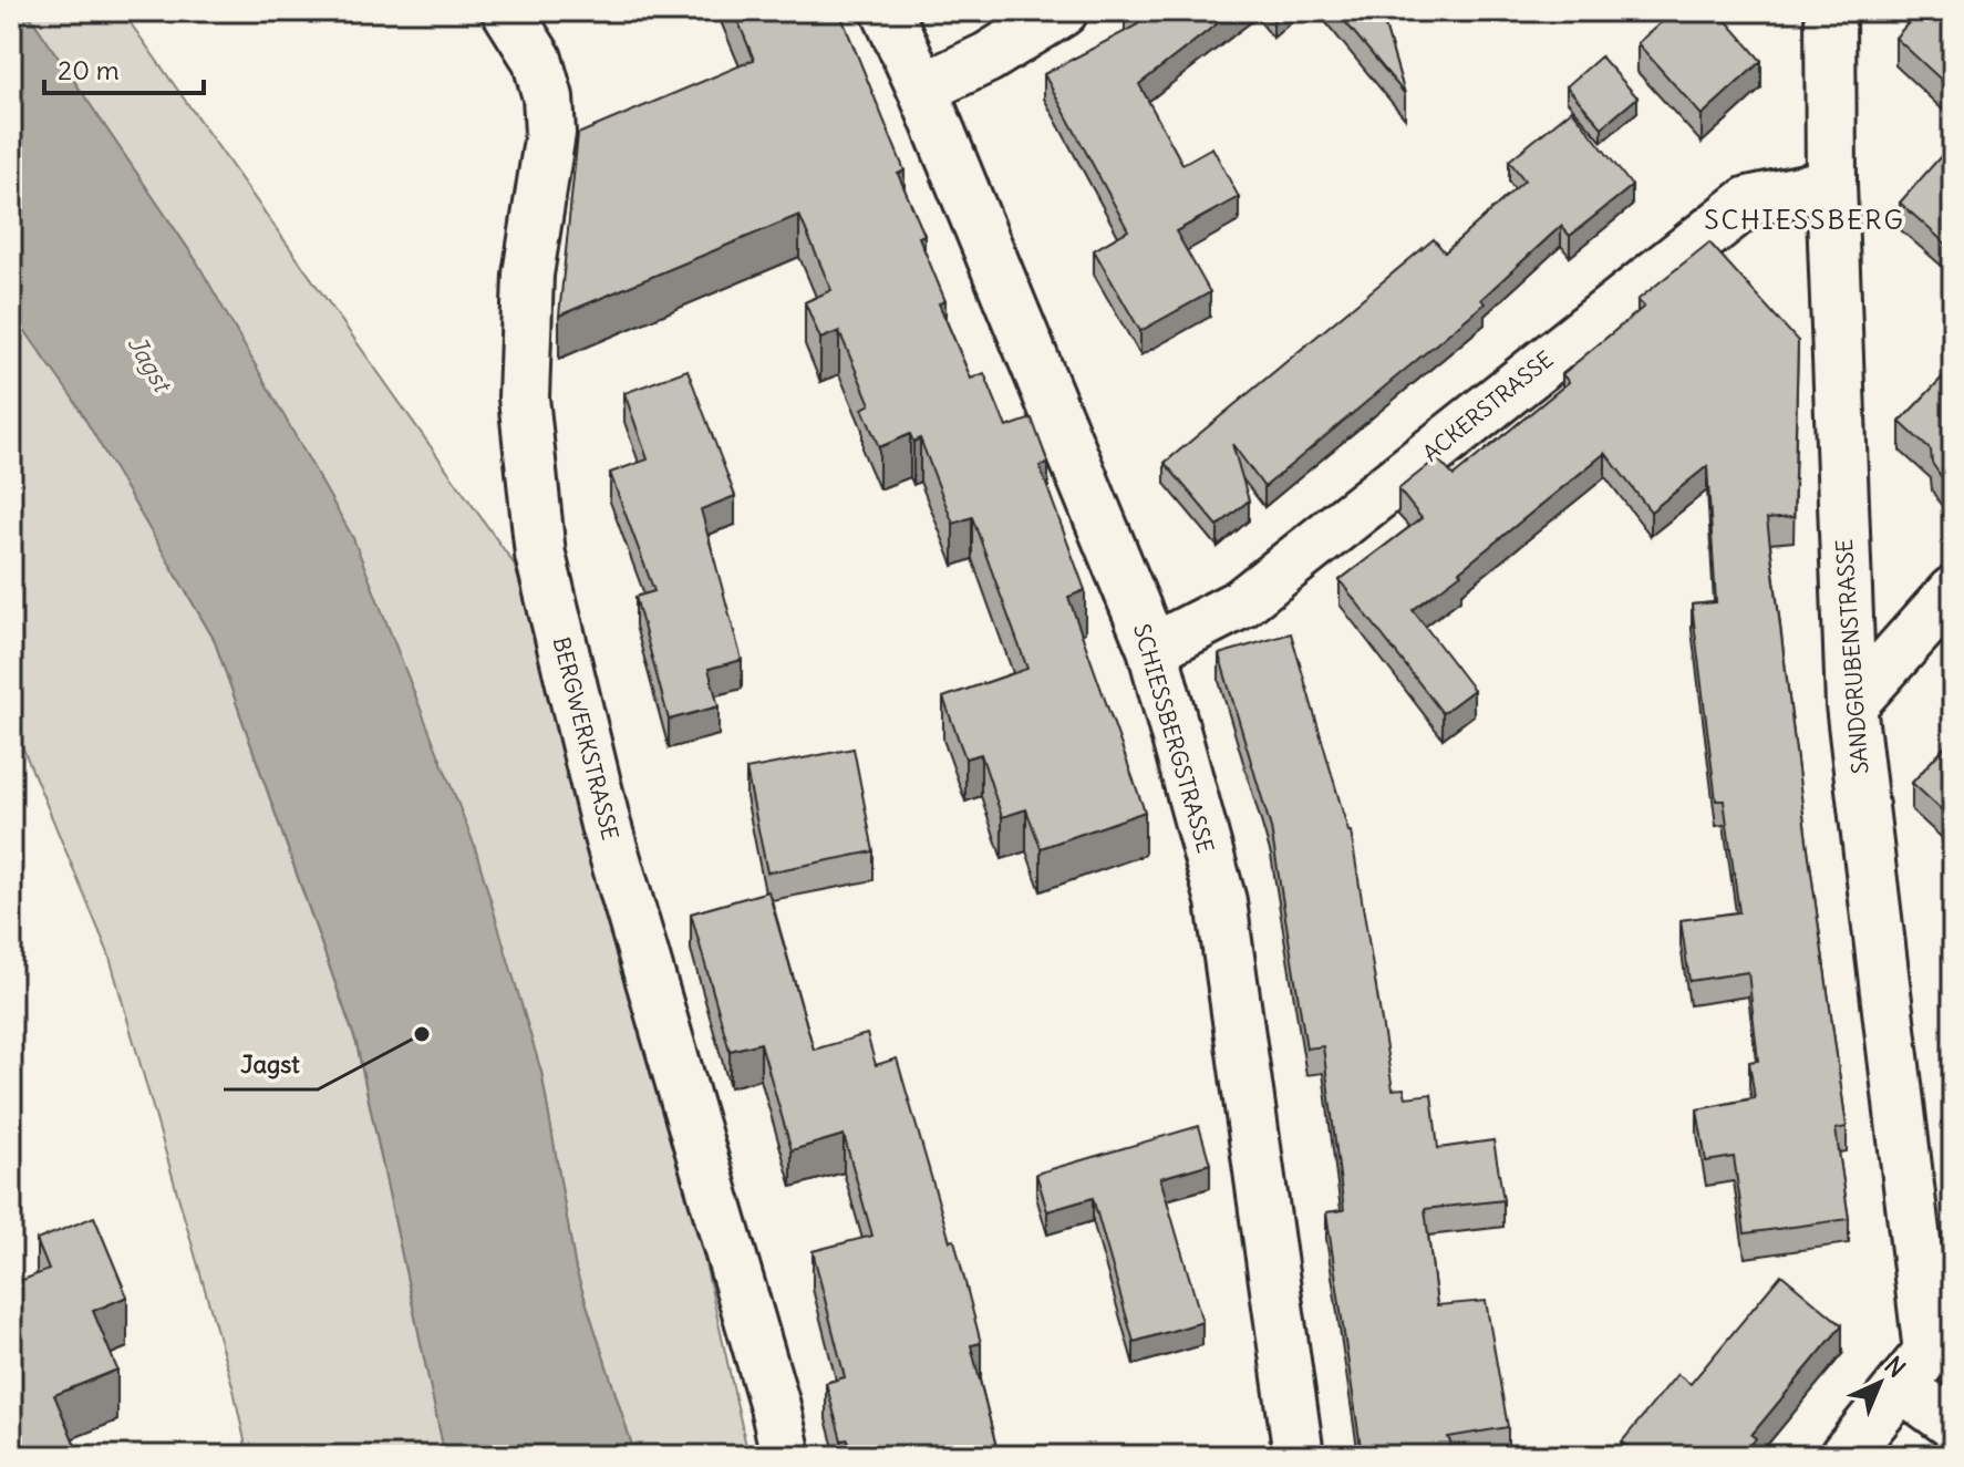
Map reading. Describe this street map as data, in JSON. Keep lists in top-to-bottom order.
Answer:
{
  "streets": {
    "street": [
      "ACKERSTRASSE",
      "SANDGRUBENSTRASSE",
      "BERGWERKSTRASSE",
      "SCHIESSBERGSTRASSE"
    ]
  },
  "crossings": [
    ["ACKERSTRASSE", "SANDGRUBENSTRASSE"],
    ["ACKERSTRASSE", "SCHIESSBERGSTRASSE"]
  ],
  "districts": ["SCHIESSBERG"],
  "water": ["Jagst"],
  "places": ["Jagst"],
  "scale_bar": "20 m",
  "north": "top right"
}
